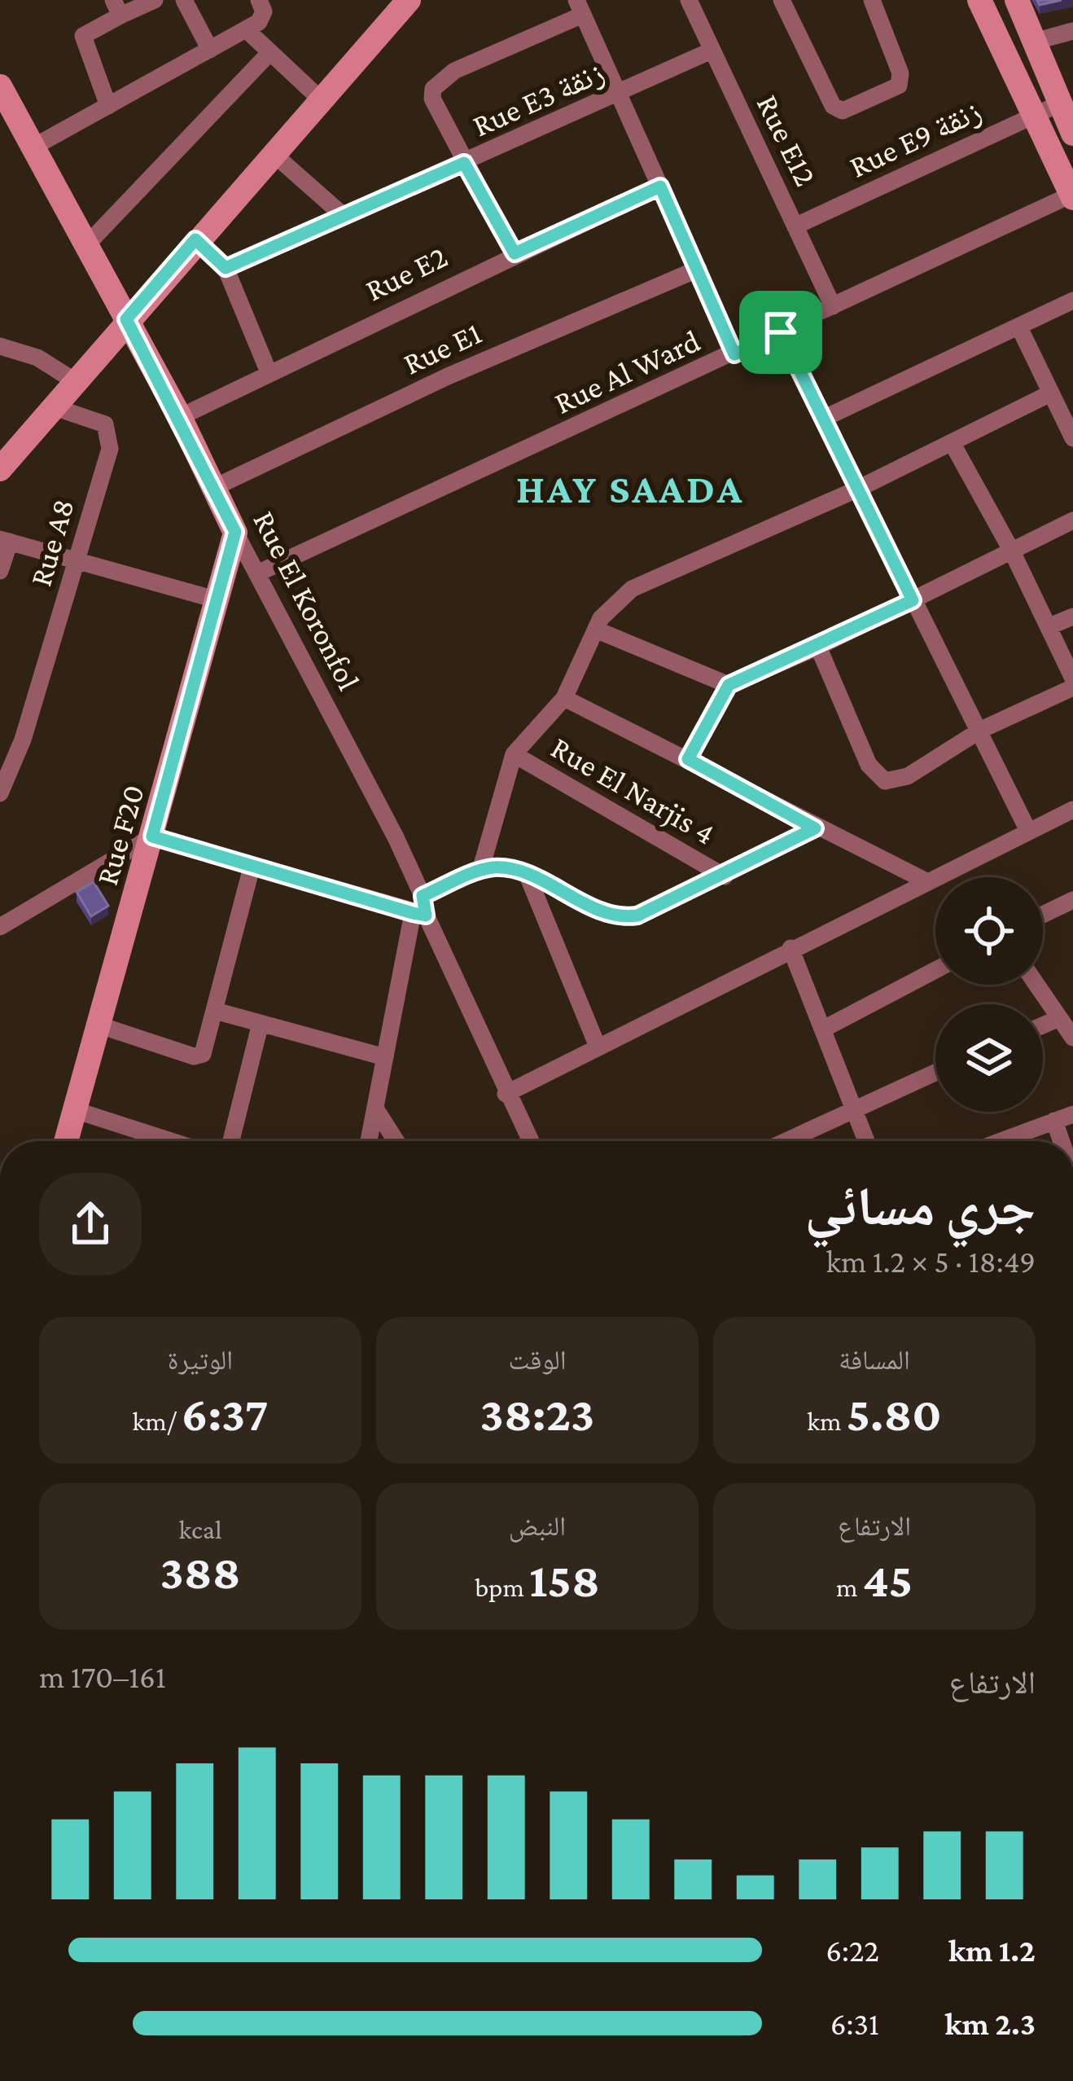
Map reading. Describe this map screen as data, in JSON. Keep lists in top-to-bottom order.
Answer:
{
  "streets": {
    "street": [
      "Rue E3 زنقة",
      "Rue E9 زنقة",
      "Rue E12",
      "Rue E2",
      "Rue E1",
      "Rue Al Ward",
      "Rue A8",
      "Rue El Koronfol",
      "Rue El Narjis 4",
      "Rue F20"
    ]
  },
  "crossings": [
    ["Rue E3 زنقة", "Rue E12"],
    ["Rue E9 زنقة", "Rue E12"],
    ["Rue E12", "Rue Al Ward"],
    ["Rue E2", "Rue El Koronfol"],
    ["Rue E1", "Rue El Koronfol"],
    ["Rue Al Ward", "Rue El Koronfol"],
    ["Rue El Koronfol", "Rue F20"]
  ],
  "districts": ["HAY SAADA"],
  "page": {
    "heading": ["جري مسائي", "18:49 · 5 × 1.2 km"],
    "stats": [
      ["المسافة", "5.80 km"],
      ["الوقت", "38:23"],
      ["الوتيرة", "6:37 /km"],
      ["الارتفاع", "45 m"],
      ["النبض", "158 bpm"],
      ["kcal", "388"]
    ],
    "chart": ["الارتفاع", "161–170 m"],
    "list": [
      {
        "name": "1.2 km",
        "note": "6:22"
      },
      {
        "name": "2.3 km",
        "note": "6:31"
      }
    ]
  }
}
